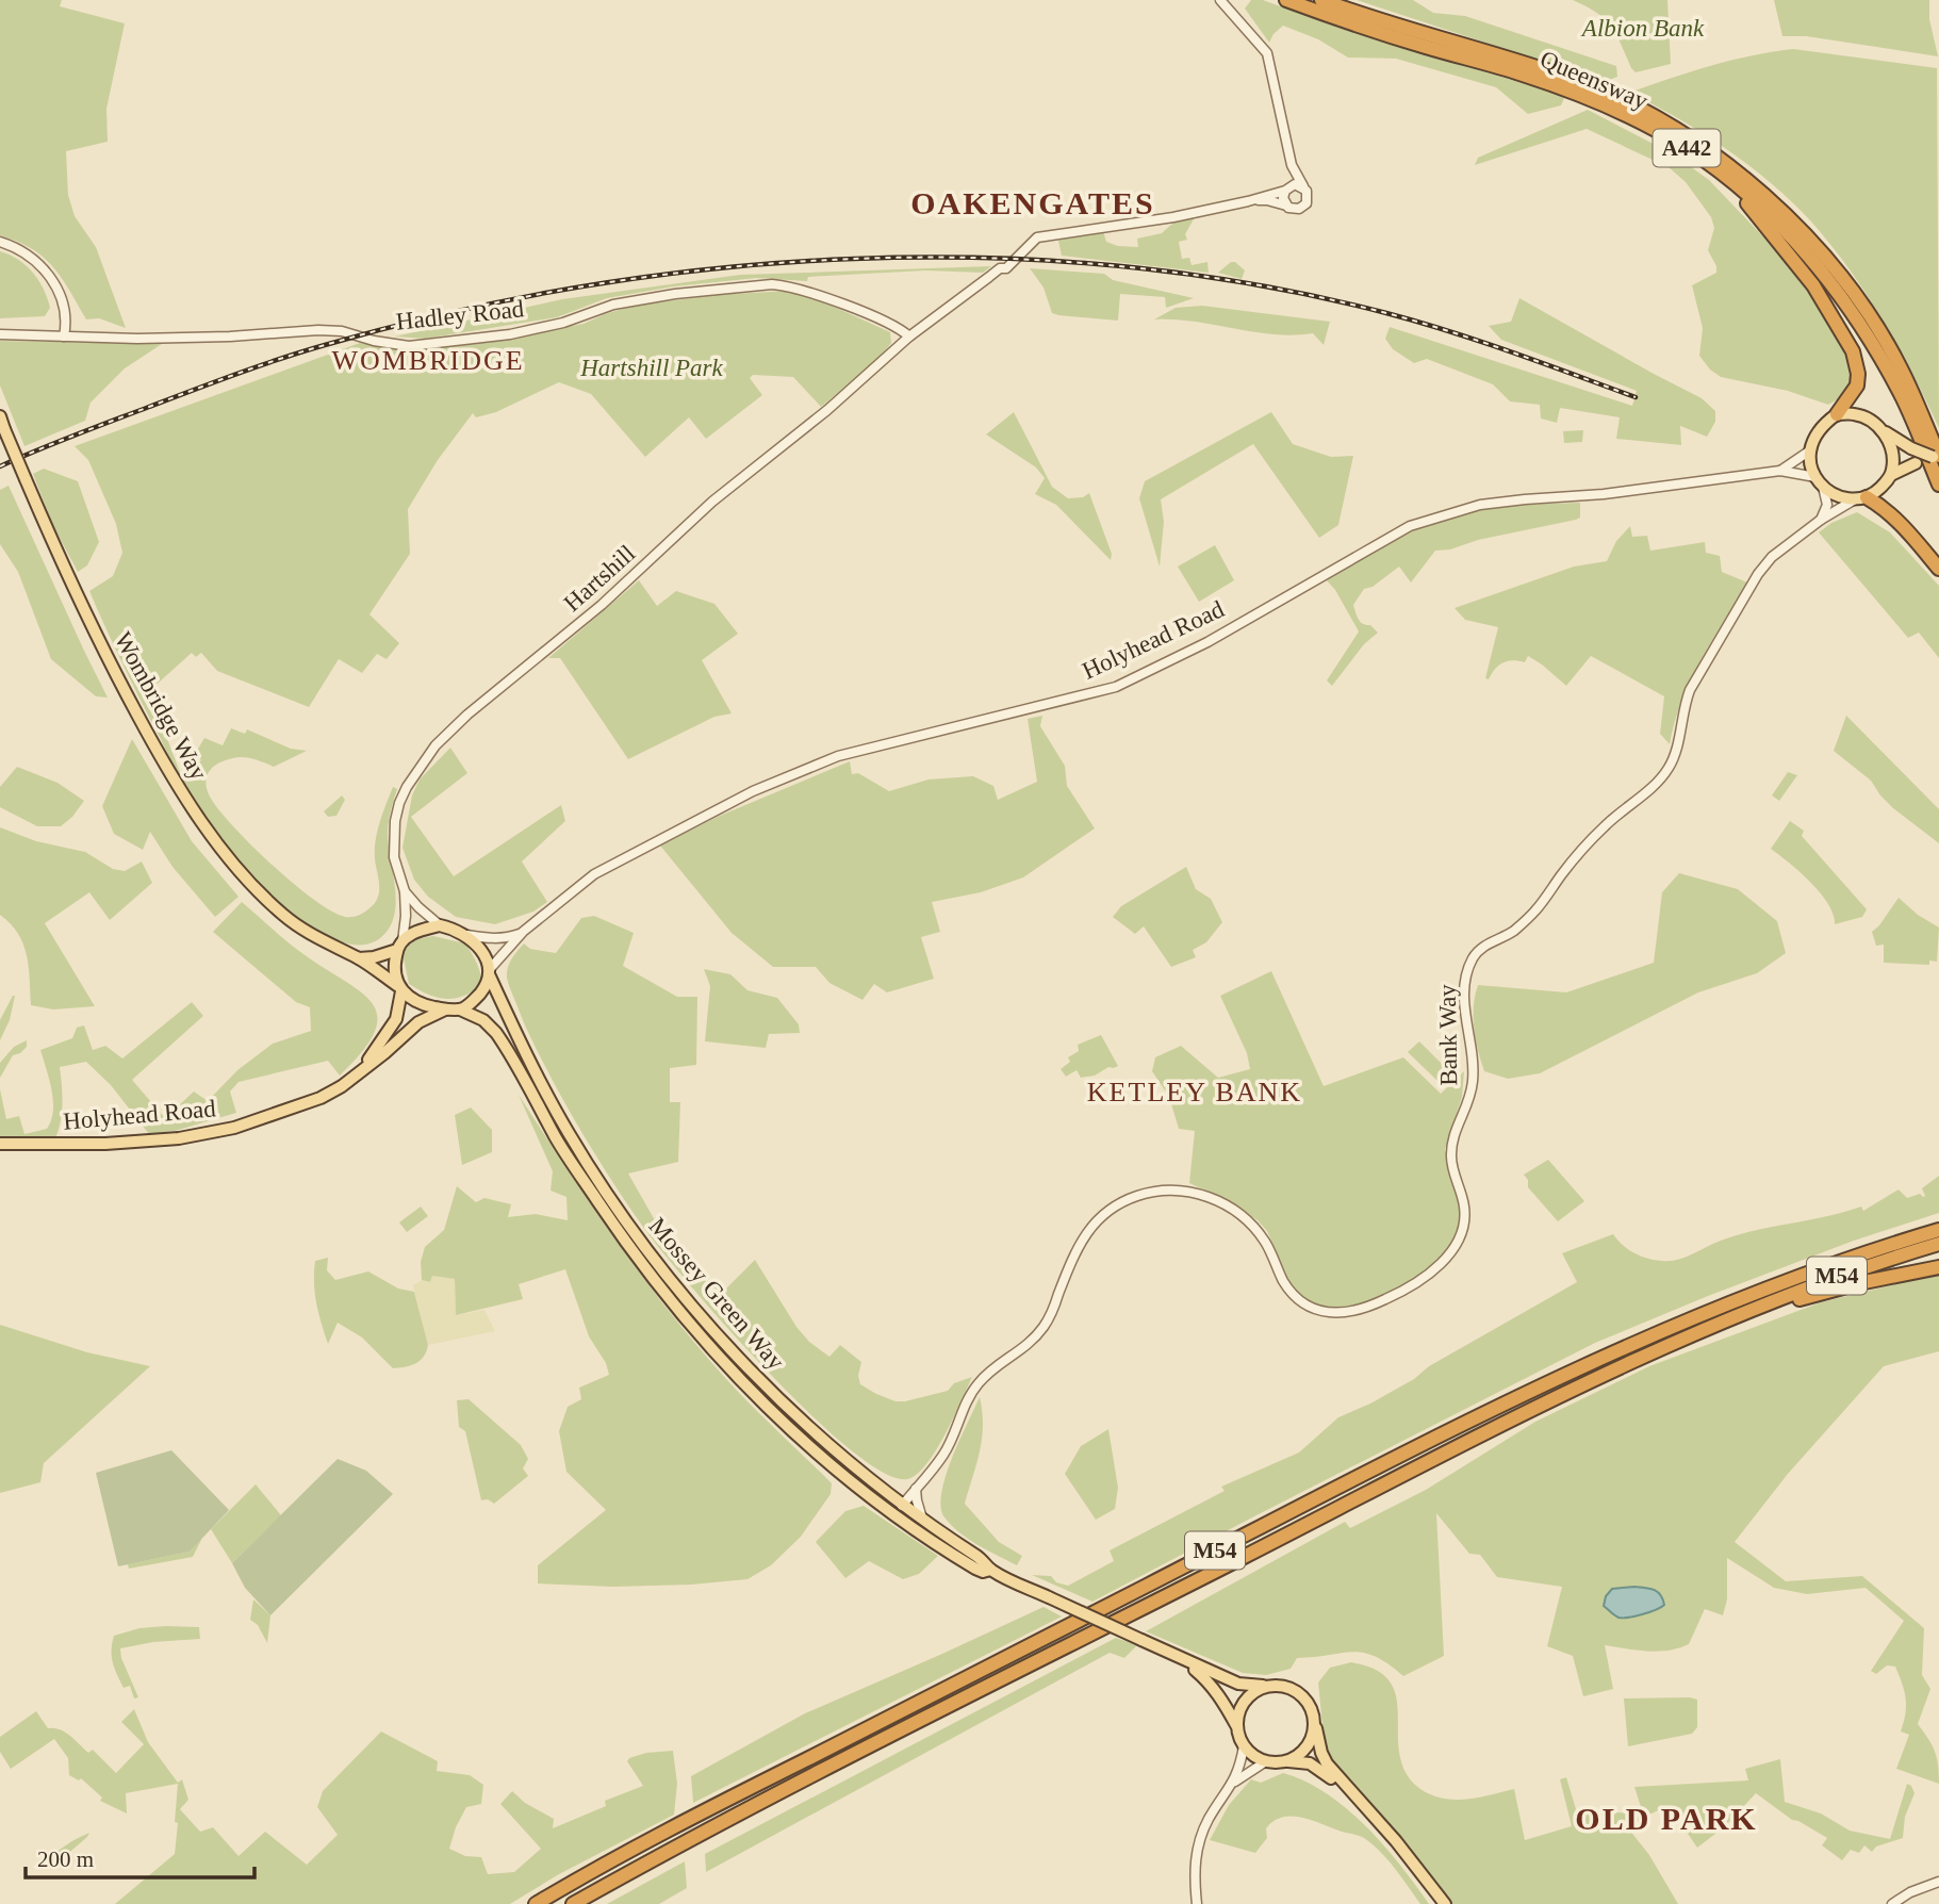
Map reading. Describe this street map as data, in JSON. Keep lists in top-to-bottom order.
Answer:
{
  "streets": {
    "highway": ["Queensway", "A442", "M54"],
    "main road": ["Holyhead Road", "Wombridge Way", "Mossey Green Way"],
    "street": ["Hadley Road", "Hartshill", "Bank Way"]
  },
  "crossings": [
    ["Queensway", "A442"],
    ["A442", "Bank Way"],
    ["Hadley Road", "Hartshill"],
    ["Hartshill", "Holyhead Road"],
    ["Hartshill", "Wombridge Way"],
    ["Hartshill", "Mossey Green Way"],
    ["Holyhead Road", "Wombridge Way"],
    ["Holyhead Road", "Mossey Green Way"],
    ["Wombridge Way", "Mossey Green Way"],
    ["Bank Way", "Mossey Green Way"]
  ],
  "districts": [
    "OAKENGATES",
    "WOMBRIDGE",
    "KETLEY BANK",
    "OLD PARK"
  ],
  "parks": ["Albion Bank", "Hartshill Park"],
  "scale_bar": "200 m"
}
